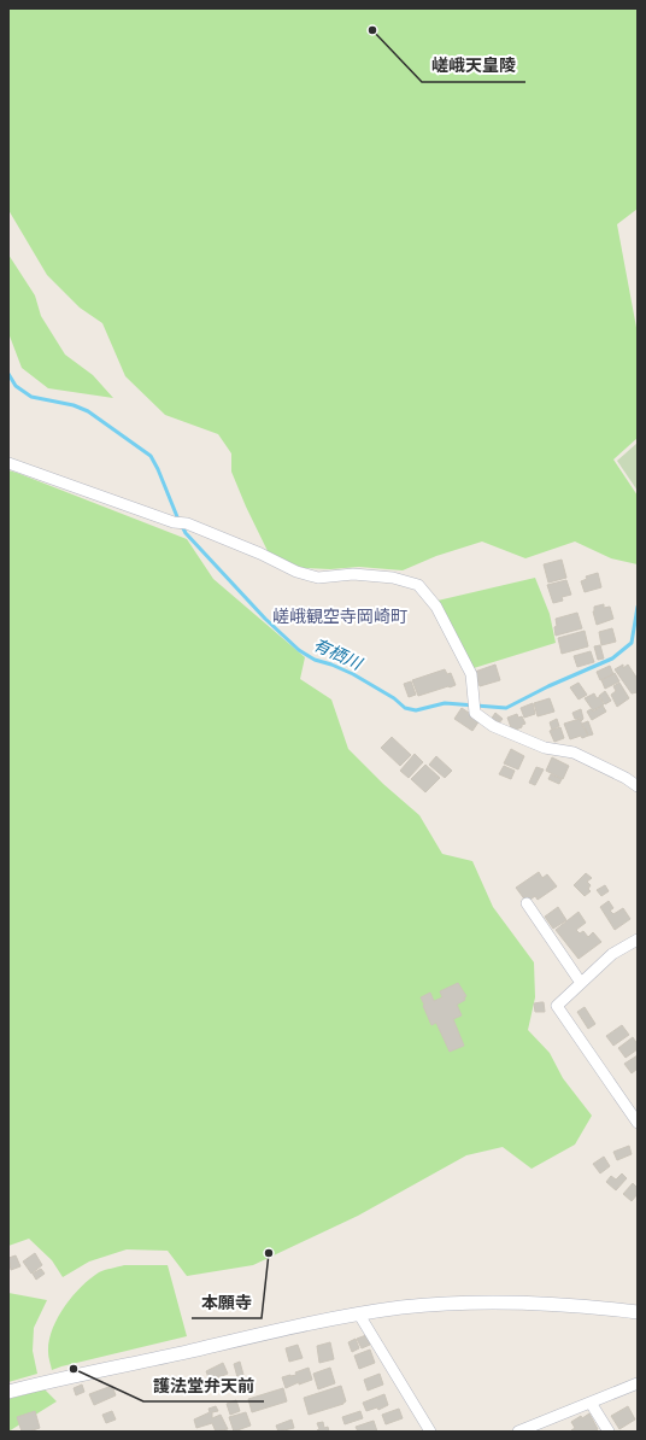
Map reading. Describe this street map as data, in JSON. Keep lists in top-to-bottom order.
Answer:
{
  "districts": ["嵯峨観空寺岡崎町"],
  "water": ["有栖川"],
  "places": ["嵯峨天皇陵", "本願寺", "護法堂弁天前"]
}
